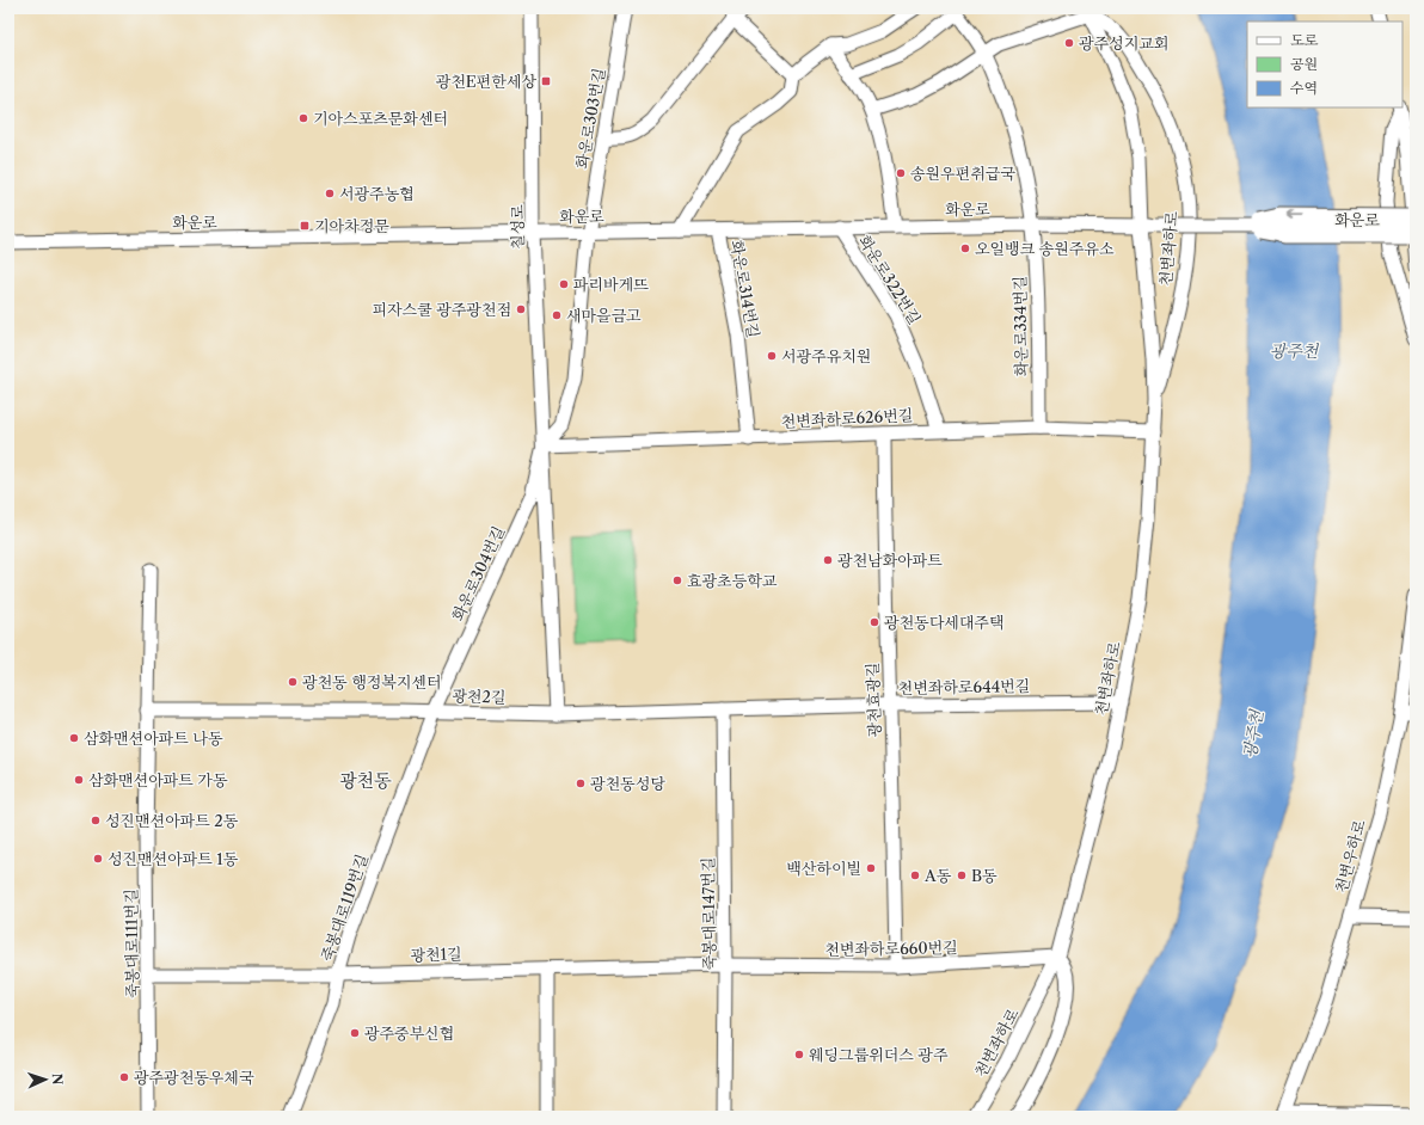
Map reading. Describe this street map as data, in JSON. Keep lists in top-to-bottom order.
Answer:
{
  "streets": {
    "street": [
      "화운로303번길",
      "화운로",
      "칠성로",
      "천변좌하로",
      "화운로322번길",
      "화운로314번길",
      "화운로334번길",
      "천변좌하로626번길",
      "화운로304번길",
      "천변좌하로644번길",
      "광천2길",
      "광천효광길",
      "천변우하로",
      "죽봉대로119번길",
      "죽봉대로147번길",
      "죽봉대로111번길",
      "천변좌하로660번길",
      "광천1길"
    ]
  },
  "crossings": [
    ["화운로303번길", "화운로"],
    ["화운로303번길", "화운로304번길"],
    ["화운로", "칠성로"],
    ["화운로", "천변좌하로"],
    ["화운로", "화운로322번길"],
    ["화운로", "화운로314번길"],
    ["화운로", "화운로334번길"],
    ["화운로", "화운로304번길"],
    ["칠성로", "천변좌하로626번길"],
    ["칠성로", "화운로304번길"],
    ["천변좌하로", "천변좌하로626번길"],
    ["천변좌하로", "천변좌하로644번길"],
    ["천변좌하로", "천변좌하로660번길"],
    ["화운로322번길", "천변좌하로626번길"],
    ["화운로314번길", "천변좌하로626번길"],
    ["화운로334번길", "천변좌하로626번길"],
    ["천변좌하로626번길", "화운로304번길"],
    ["천변좌하로626번길", "광천효광길"],
    ["화운로304번길", "광천2길"],
    ["화운로304번길", "죽봉대로119번길"],
    ["천변좌하로644번길", "광천2길"],
    ["천변좌하로644번길", "광천효광길"],
    ["천변좌하로644번길", "죽봉대로147번길"],
    ["광천2길", "죽봉대로119번길"],
    ["광천2길", "죽봉대로147번길"],
    ["광천2길", "죽봉대로111번길"],
    ["광천효광길", "천변좌하로660번길"],
    ["죽봉대로119번길", "광천1길"],
    ["죽봉대로147번길", "천변좌하로660번길"],
    ["죽봉대로147번길", "광천1길"],
    ["죽봉대로111번길", "광천1길"],
    ["천변좌하로660번길", "광천1길"]
  ],
  "districts": ["광천동"],
  "water": ["광주천"],
  "places": {
    "other": [
      "광주성지교회",
      "기아스포츠문화센터",
      "송원우편취급국",
      "서광주농협",
      "오일뱅크 송원주유소",
      "파리바게뜨",
      "피자스쿨 광주광천점",
      "새마을금고",
      "서광주유치원",
      "광천남화아파트",
      "효광초등학교",
      "광천동다세대주택",
      "광천동 행정복지센터",
      "삼화맨션아파트 나동",
      "삼화맨션아파트 가동",
      "광천동성당",
      "성진맨션아파트 2동",
      "성진맨션아파트 1동",
      "백산하이빌",
      "A동",
      "B동",
      "광주중부신협",
      "웨딩그룹위더스 광주",
      "광주광천동우체국"
    ],
    "transit": ["광천E편한세상", "기아차정문"]
  },
  "legend": ["도로", "공원", "수역"],
  "north": "right"
}
